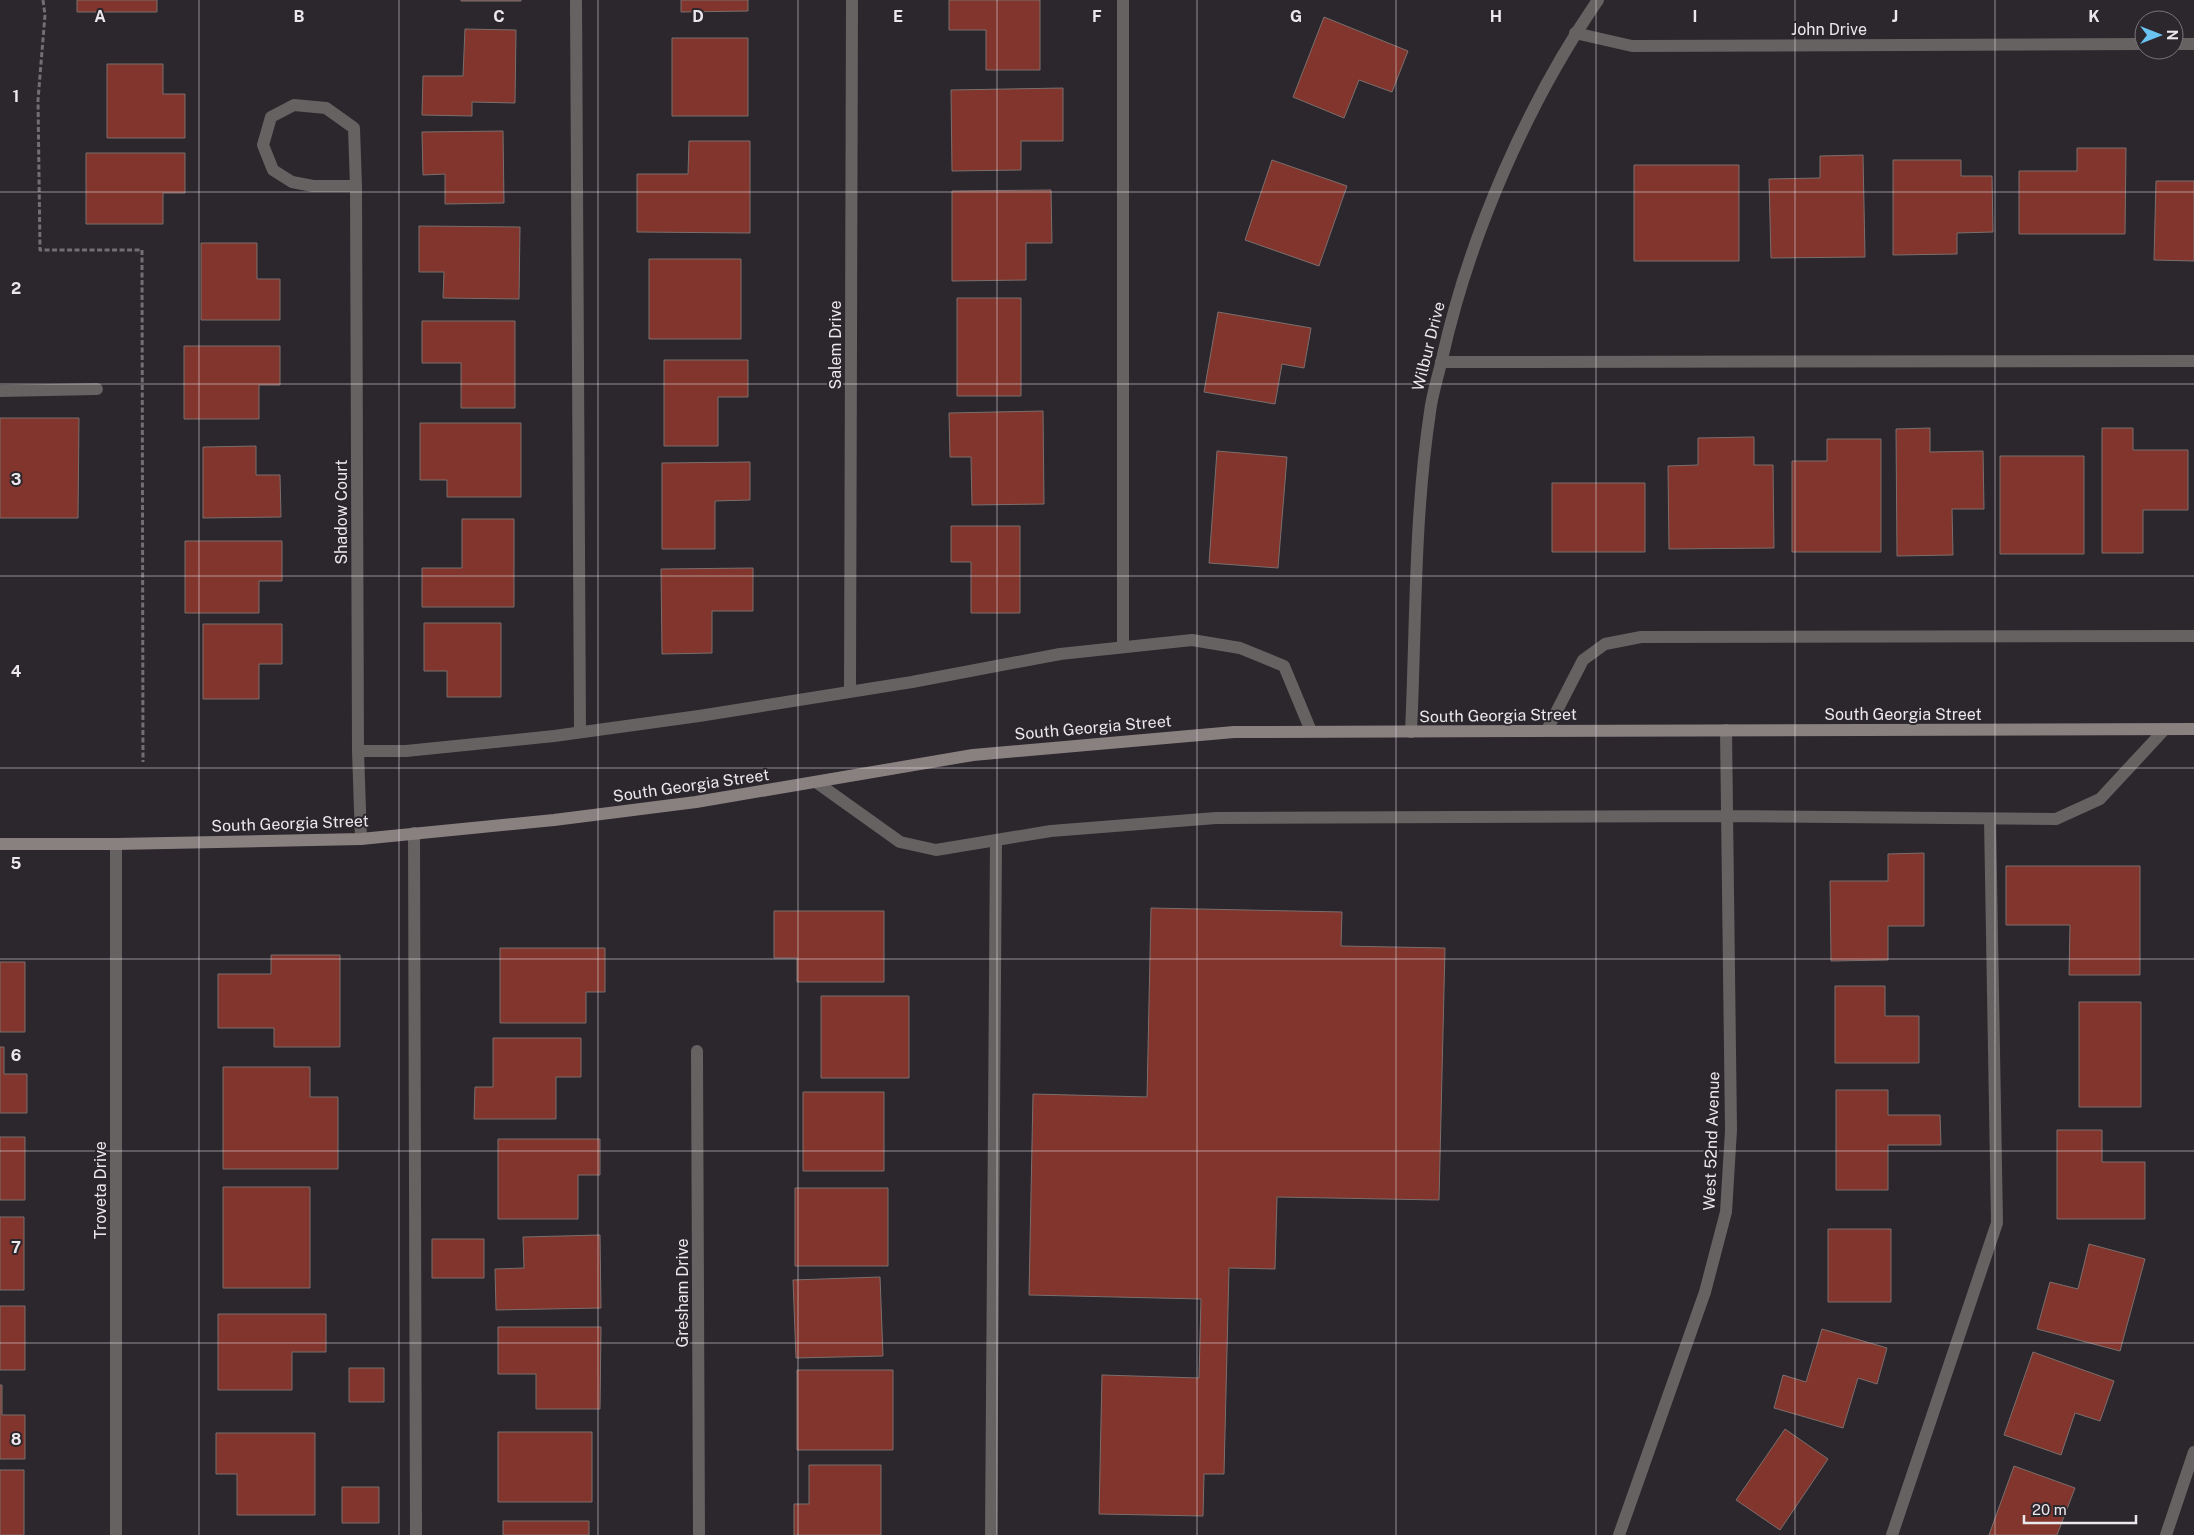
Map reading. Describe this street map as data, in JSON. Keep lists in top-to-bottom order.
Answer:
{
  "streets": {
    "main road": ["South Georgia Street"],
    "street": [
      "John Drive",
      "Salem Drive",
      "Wilbur Drive",
      "Shadow Court",
      "West 52nd Avenue",
      "Troveta Drive",
      "Gresham Drive"
    ]
  },
  "crossings": [
    ["John Drive", "Wilbur Drive"],
    ["Wilbur Drive", "South Georgia Street"],
    ["Shadow Court", "South Georgia Street"],
    ["South Georgia Street", "West 52nd Avenue"],
    ["South Georgia Street", "Troveta Drive"]
  ],
  "scale_bar": "20 m",
  "north": "right",
  "grid": {
    "columns": [
      "A",
      "B",
      "C",
      "D",
      "E",
      "F",
      "G",
      "H",
      "I",
      "J",
      "K"
    ],
    "rows": [
      "1",
      "2",
      "3",
      "4",
      "5",
      "6",
      "7",
      "8"
    ]
  }
}
